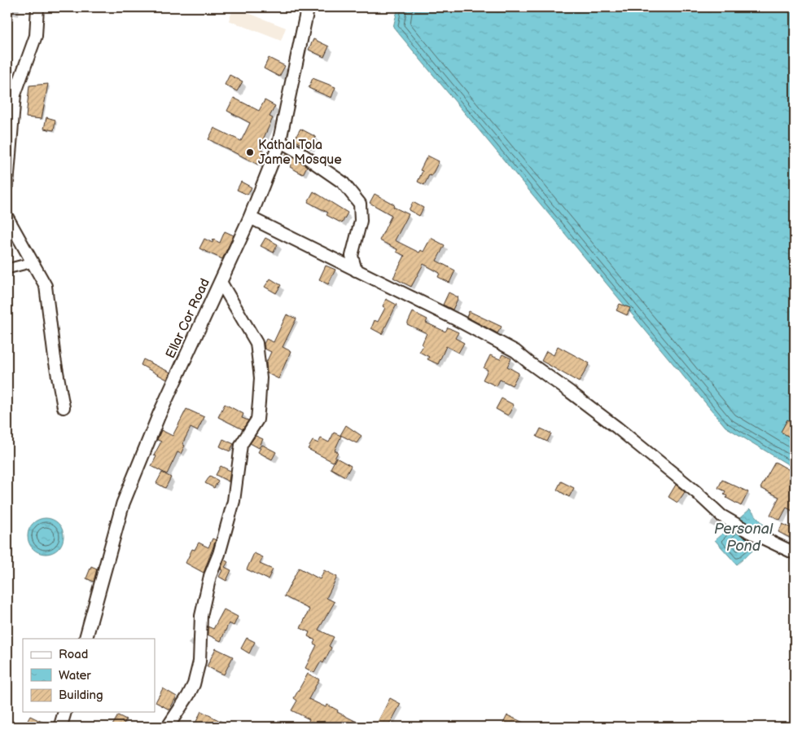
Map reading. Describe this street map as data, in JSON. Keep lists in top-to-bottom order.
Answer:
{
  "streets": {
    "main road": ["Ellar Cor Road"]
  },
  "water": ["Personal Pond"],
  "places": ["Kathal Tola Jame Mosque"],
  "legend": ["Road", "Water", "Building"]
}
